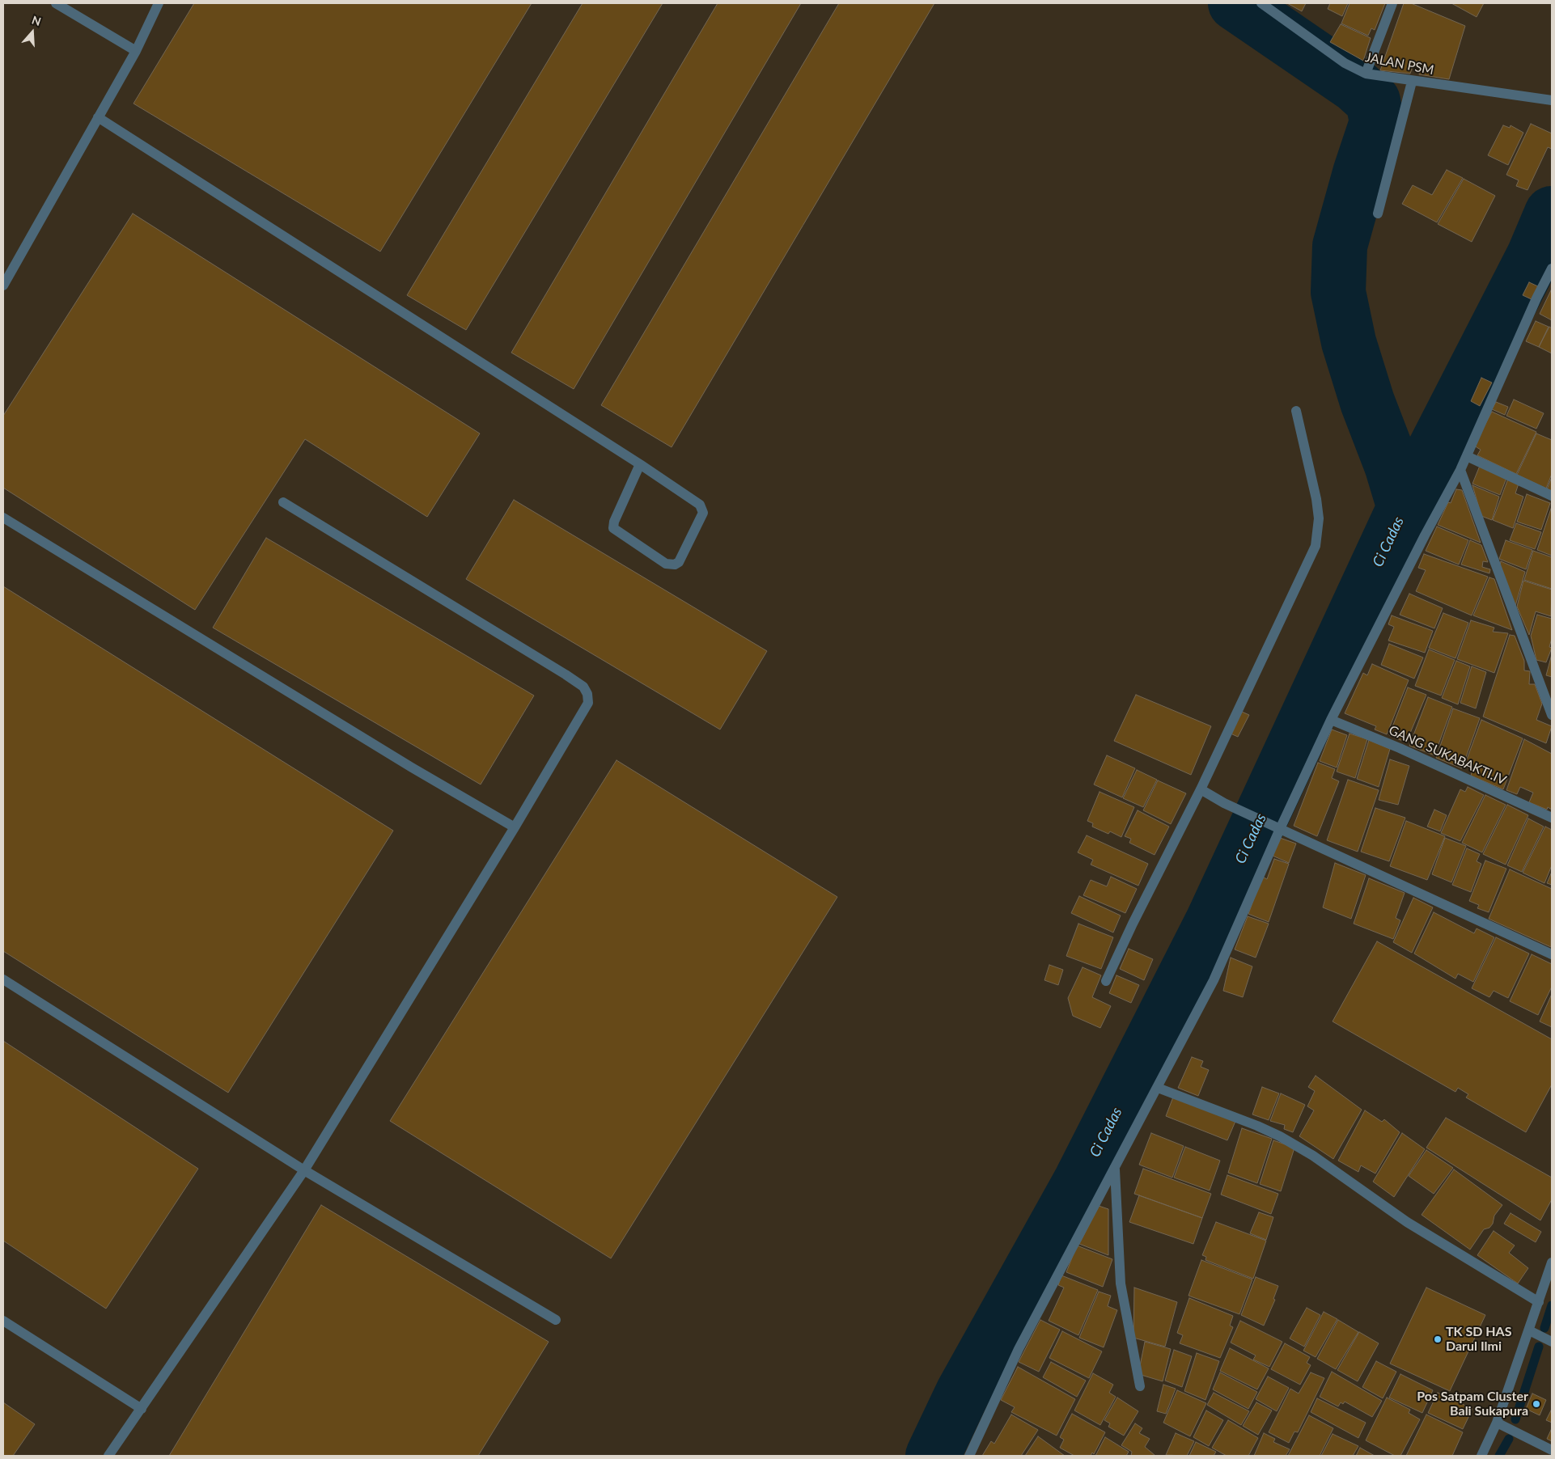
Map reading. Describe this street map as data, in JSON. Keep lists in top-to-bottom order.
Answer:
{
  "streets": {
    "street": ["JALAN PSM", "GANG SUKABAKTI.IV"]
  },
  "water": ["Ci Cadas"],
  "places": ["TK SD HAS Darul Ilmi", "Pos Satpam Cluster Bali Sukapura"],
  "north": "top"
}
